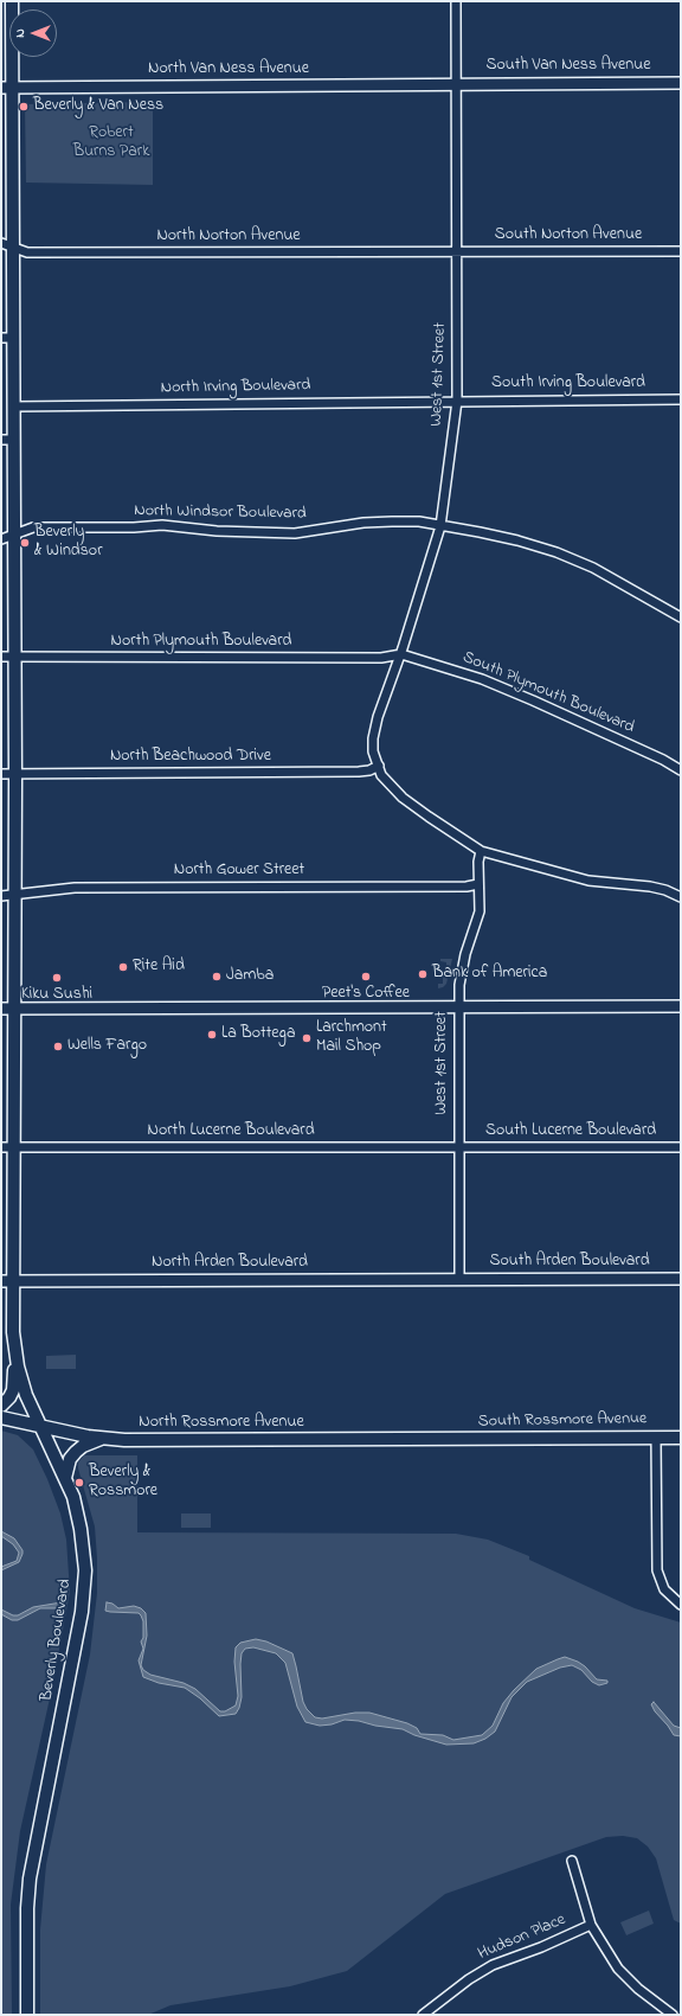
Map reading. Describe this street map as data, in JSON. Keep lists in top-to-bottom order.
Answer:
{
  "streets": {
    "main road": ["South Rossmore Avenue", "North Rossmore Avenue", "Beverly Boulevard"],
    "street": [
      "South Van Ness Avenue",
      "North Van Ness Avenue",
      "South Norton Avenue",
      "North Norton Avenue",
      "West 1st Street",
      "South Irving Boulevard",
      "North Irving Boulevard",
      "North Windsor Boulevard",
      "North Plymouth Boulevard",
      "South Plymouth Boulevard",
      "North Beachwood Drive",
      "North Gower Street",
      "North Lucerne Boulevard",
      "South Lucerne Boulevard",
      "South Arden Boulevard",
      "North Arden Boulevard",
      "Hudson Place"
    ]
  },
  "crossings": [
    ["South Van Ness Avenue", "North Van Ness Avenue"],
    ["South Van Ness Avenue", "West 1st Street"],
    ["North Van Ness Avenue", "West 1st Street"],
    ["North Van Ness Avenue", "Beverly Boulevard"],
    ["South Norton Avenue", "North Norton Avenue"],
    ["South Norton Avenue", "West 1st Street"],
    ["North Norton Avenue", "West 1st Street"],
    ["North Norton Avenue", "Beverly Boulevard"],
    ["West 1st Street", "South Irving Boulevard"],
    ["West 1st Street", "North Irving Boulevard"],
    ["West 1st Street", "North Windsor Boulevard"],
    ["West 1st Street", "North Plymouth Boulevard"],
    ["West 1st Street", "South Plymouth Boulevard"],
    ["West 1st Street", "North Beachwood Drive"],
    ["West 1st Street", "North Gower Street"],
    ["West 1st Street", "North Lucerne Boulevard"],
    ["West 1st Street", "South Lucerne Boulevard"],
    ["West 1st Street", "South Arden Boulevard"],
    ["West 1st Street", "North Arden Boulevard"],
    ["South Irving Boulevard", "North Irving Boulevard"],
    ["North Irving Boulevard", "Beverly Boulevard"],
    ["North Windsor Boulevard", "Beverly Boulevard"],
    ["North Plymouth Boulevard", "South Plymouth Boulevard"],
    ["North Plymouth Boulevard", "Beverly Boulevard"],
    ["North Beachwood Drive", "Beverly Boulevard"],
    ["North Gower Street", "Beverly Boulevard"],
    ["North Lucerne Boulevard", "South Lucerne Boulevard"],
    ["North Lucerne Boulevard", "Beverly Boulevard"],
    ["South Arden Boulevard", "North Arden Boulevard"],
    ["North Arden Boulevard", "Beverly Boulevard"],
    ["South Rossmore Avenue", "North Rossmore Avenue"],
    ["North Rossmore Avenue", "Beverly Boulevard"]
  ],
  "parks": ["Robert Burns Park"],
  "places": [
    "Beverly & Van Ness",
    "Beverly & Windsor",
    "Rite Aid",
    "Bank of America",
    "Jamba",
    "Peet's Coffee",
    "Kiku Sushi",
    "La Bottega",
    "Larchmont Mail Shop",
    "Wells Fargo",
    "Beverly & Rossmore"
  ],
  "north": "left"
}
